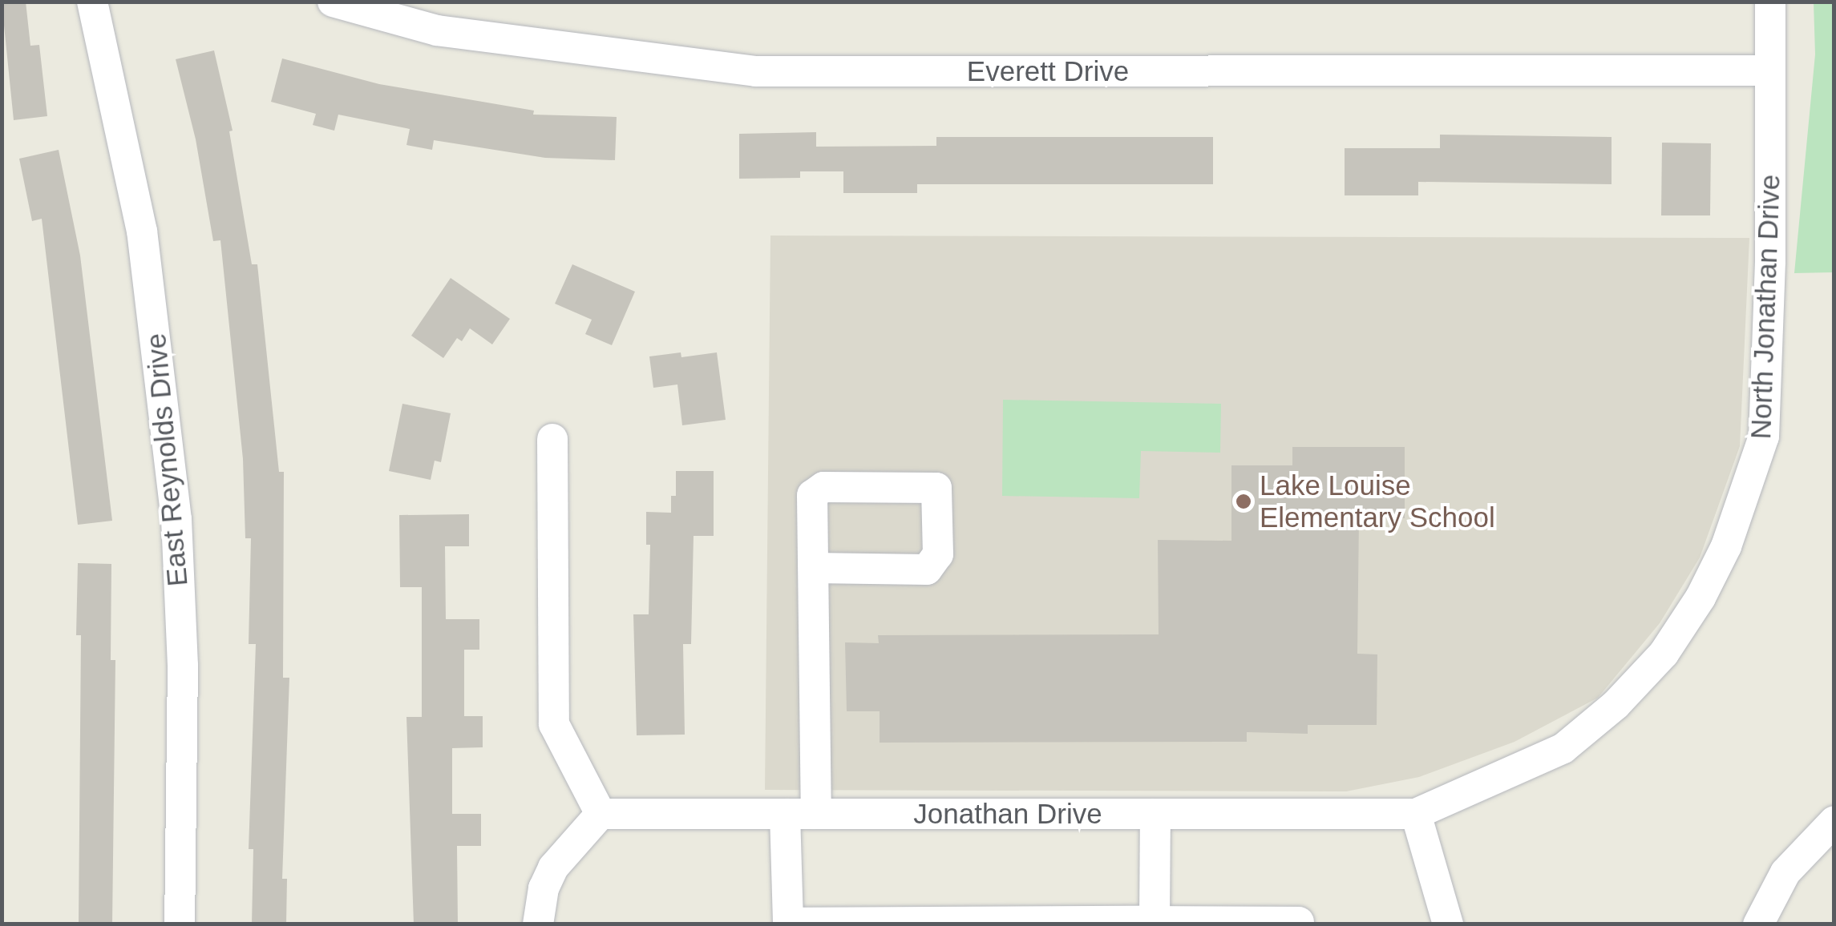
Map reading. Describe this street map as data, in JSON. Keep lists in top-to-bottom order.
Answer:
{
  "streets": {
    "street": [
      "Everett Drive",
      "North Jonathan Drive",
      "East Reynolds Drive",
      "Jonathan Drive"
    ]
  },
  "crossings": [
    ["Everett Drive", "North Jonathan Drive"],
    ["North Jonathan Drive", "Jonathan Drive"]
  ],
  "places": ["Lake Louise Elementary School"]
}
